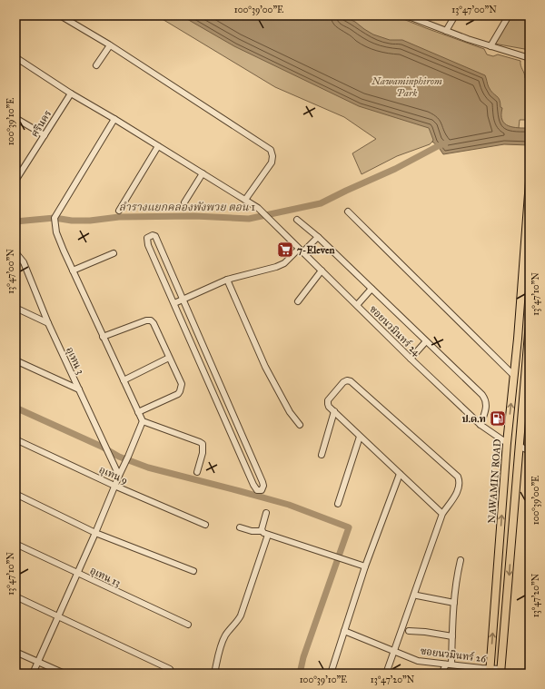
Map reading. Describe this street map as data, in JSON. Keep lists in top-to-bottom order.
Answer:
{
  "streets": {
    "main road": ["NAWAMIN ROAD"],
    "street": [
      "ศรีนคร",
      "ซอยนวมินทร์ 24",
      "อุเทน 3",
      "อุเทน 9",
      "อุเทน 13",
      "ซอยนวมินทร์ 26"
    ]
  },
  "crossings": [
    ["ศรีนคร", "ซอยนวมินทร์ 24"],
    ["ซอยนวมินทร์ 24", "NAWAMIN ROAD"],
    ["NAWAMIN ROAD", "ซอยนวมินทร์ 26"]
  ],
  "water": ["ลำรางแยกคลองพังพวย ตอน 1"],
  "parks": ["Nawaminphirom Park"],
  "places": {
    "supermarket": ["7-Eleven"],
    "fuel station": ["ป.ด.ท"]
  },
  "coordinates": [
    "100°39'00\"E",
    "13°47'00\"N",
    "100°39'10\"E",
    "13°47'10\"N",
    "13°47'20\"N"
  ]
}
